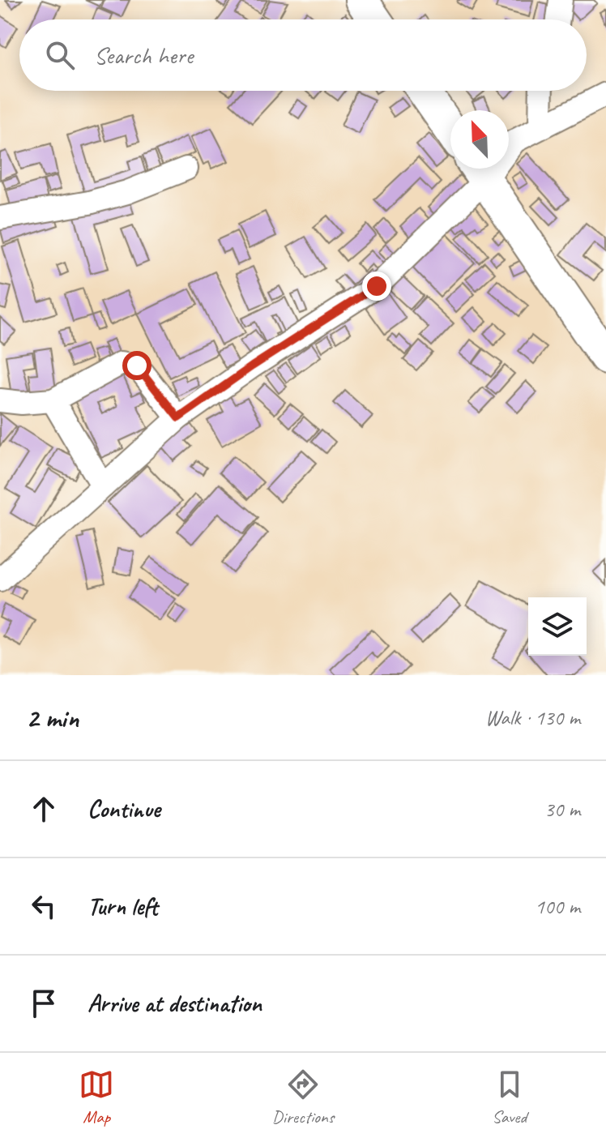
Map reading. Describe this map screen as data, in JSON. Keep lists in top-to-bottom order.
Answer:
{
  "north": "top left",
  "page": {
    "search": "Search here",
    "heading": ["2 min", "Walk · 130 m"],
    "list": [
      ["Continue", "30 m"],
      ["Turn left", "100 m"],
      "Arrive at destination"
    ],
    "nav": ["Map", "Directions", "Saved"]
  }
}
